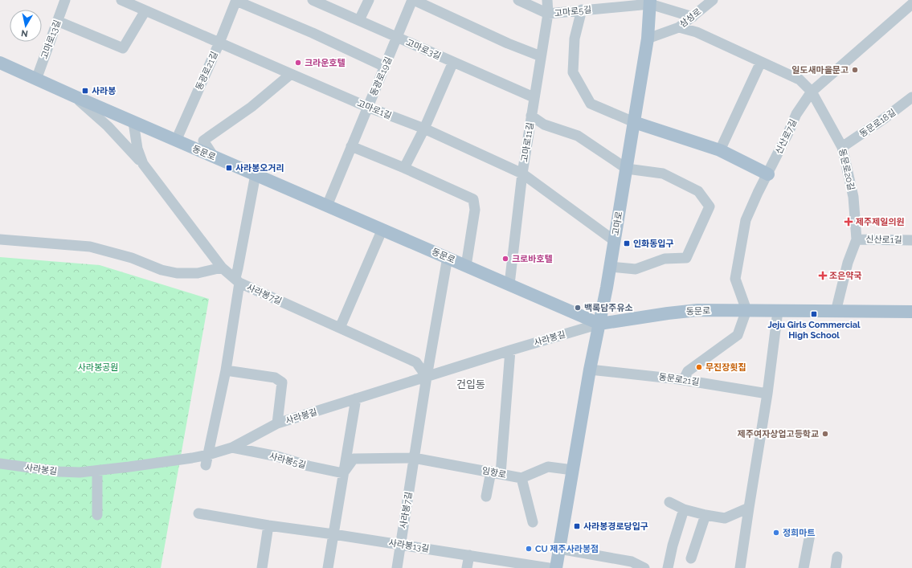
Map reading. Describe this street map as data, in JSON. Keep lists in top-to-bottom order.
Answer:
{
  "streets": {
    "main road": ["동문로", "고마로"],
    "street": [
      "고마로5길",
      "삼성로",
      "고마로13길",
      "고마로3길",
      "동광로21길",
      "동광로19길",
      "고마로1길",
      "동문로18길",
      "신산로7길",
      "고마로11길",
      "동문로20길",
      "신산로1길",
      "사라봉7길",
      "사라봉길",
      "동문로21길",
      "사라봉5길",
      "임항로",
      "사라봉13길"
    ]
  },
  "crossings": [
    ["고마로5길", "고마로11길"],
    ["고마로5길", "고마로"],
    ["삼성로", "동문로20길"],
    ["삼성로", "고마로"],
    ["고마로13길", "동문로"],
    ["고마로3길", "동광로19길"],
    ["고마로3길", "고마로11길"],
    ["동광로21길", "고마로1길"],
    ["동광로21길", "동문로"],
    ["동광로19길", "고마로1길"],
    ["동광로19길", "동문로"],
    ["고마로1길", "고마로11길"],
    ["고마로1길", "고마로"],
    ["동문로18길", "동문로20길"],
    ["신산로7길", "동문로"],
    ["신산로7길", "동문로20길"],
    ["고마로11길", "동문로"],
    ["동문로", "동문로20길"],
    ["동문로", "고마로"],
    ["동문로", "사라봉7길"],
    ["동문로", "사라봉길"],
    ["동문로20길", "신산로1길"],
    ["고마로", "사라봉길"],
    ["사라봉7길", "사라봉길"],
    ["사라봉7길", "임항로"],
    ["사라봉7길", "사라봉13길"],
    ["사라봉길", "사라봉5길"],
    ["사라봉5길", "임항로"]
  ],
  "districts": ["건입동"],
  "parks": ["사라봉공원"],
  "places": {
    "other": [
      "크라운호텔",
      "일도새마을문고",
      "크로바호텔",
      "백록담주유소",
      "무진장횟집",
      "제주여자상업고등학교",
      "정희마트",
      "CU 제주사라봉점"
    ],
    "transit": [
      "사라봉",
      "사라봉오거리",
      "인화동입구",
      "Jeju Girls Commercial High School",
      "사라봉경로당입구"
    ],
    "health": ["제주제일의원", "조은약국"]
  },
  "north": "bottom"
}
